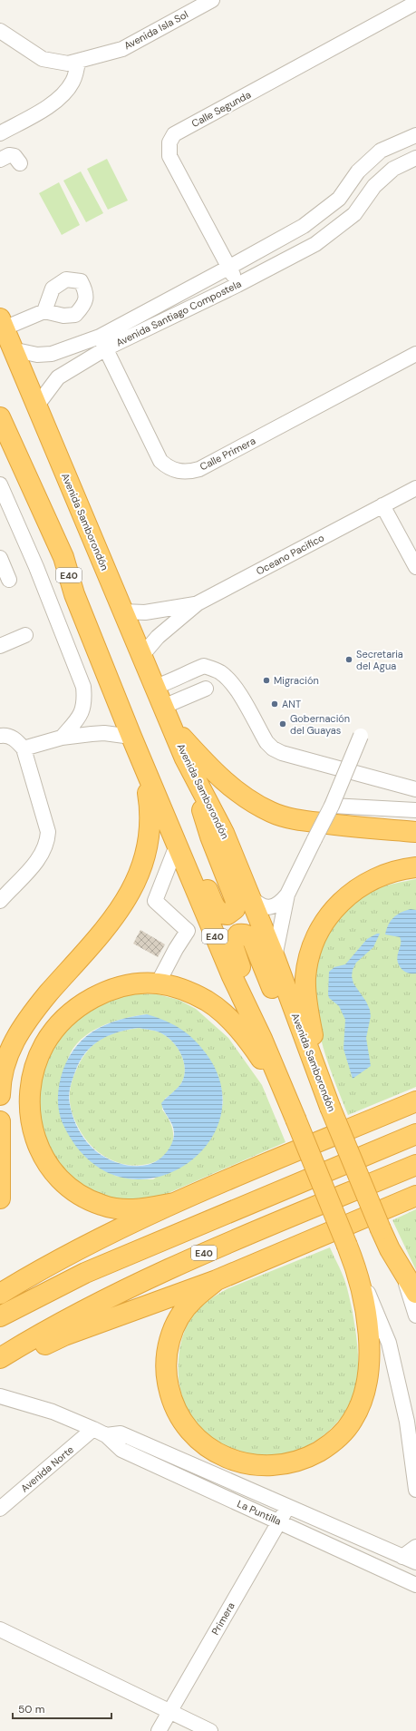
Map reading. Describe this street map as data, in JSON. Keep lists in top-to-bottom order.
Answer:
{
  "streets": {
    "highway": ["Avenida Samborondón", "E40"],
    "street": [
      "Avenida Isla Sol",
      "Calle Segunda",
      "Avenida Santiago Compostela",
      "Calle Primera",
      "Oceano Pacifico",
      "Avenida Norte",
      "La Puntilla",
      "Primera"
    ]
  },
  "crossings": [
    ["Calle Segunda", "Avenida Santiago Compostela"],
    ["Avenida Santiago Compostela", "Calle Primera"],
    ["Avenida Santiago Compostela", "Avenida Samborondón"],
    ["Avenida Samborondón", "Oceano Pacifico"],
    ["Avenida Norte", "La Puntilla"],
    ["La Puntilla", "Primera"]
  ],
  "places": [
    "Secretaria del Agua",
    "Migración",
    "ANT",
    "Gobernación del Guayas"
  ],
  "scale_bar": "50 m"
}
